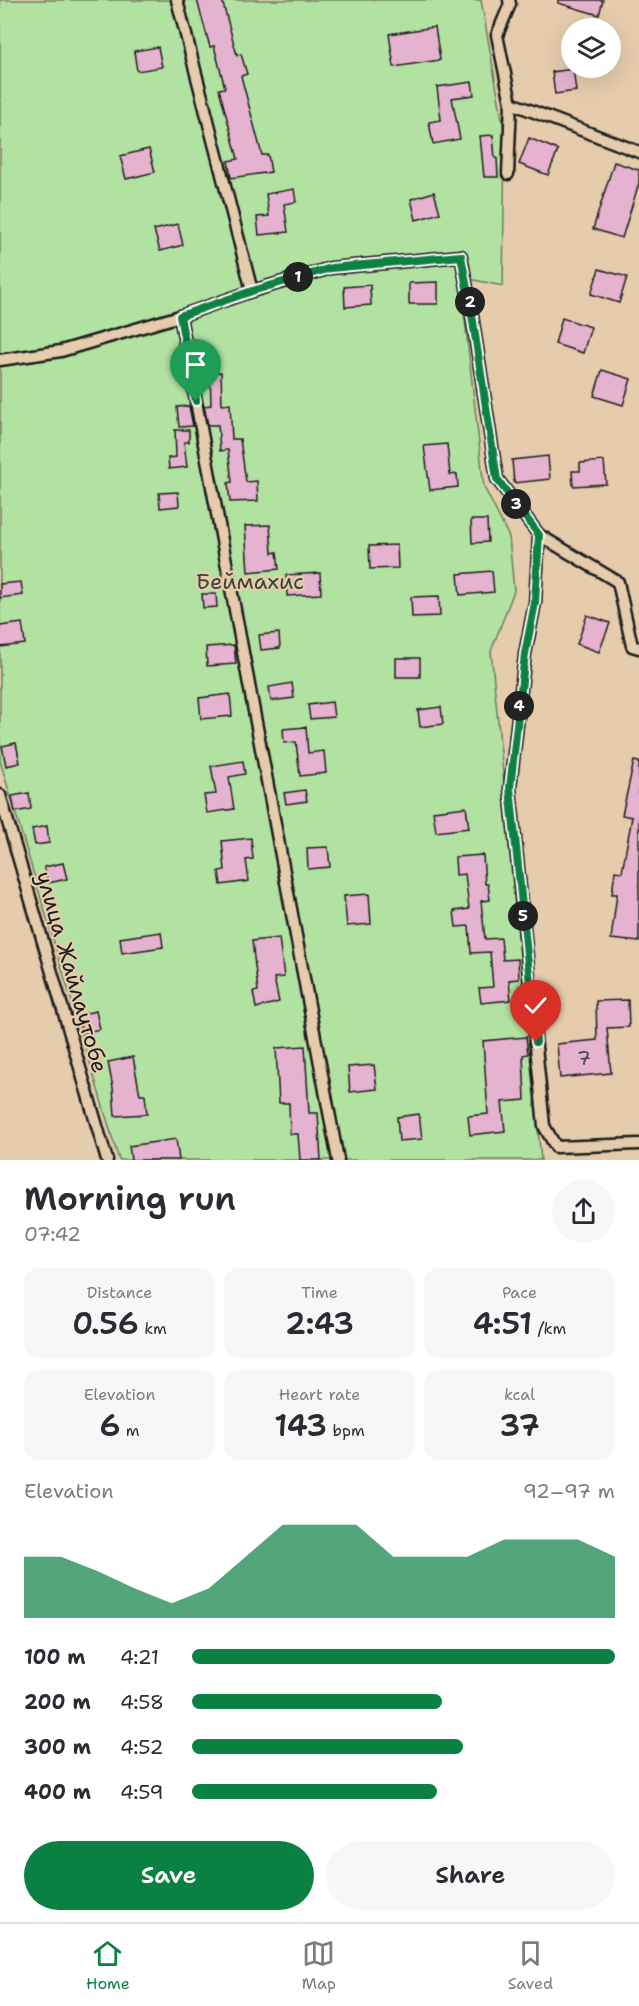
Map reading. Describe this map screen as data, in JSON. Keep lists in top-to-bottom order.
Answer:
{
  "streets": {
    "street": ["улица Жайлаутобе"]
  },
  "parks": ["Беймахис"],
  "house_numbers": ["7"],
  "page": {
    "pins": [
      "1",
      "2",
      "3",
      "4",
      "5"
    ],
    "heading": ["Morning run", "07:42"],
    "stats": [
      ["Distance", "0.56 km"],
      ["Time", "2:43"],
      ["Pace", "4:51 /km"],
      ["Elevation", "6 m"],
      ["Heart rate", "143 bpm"],
      ["kcal", "37"]
    ],
    "chart": ["Elevation", "92–97 m"],
    "list": [
      {
        "name": "100 m",
        "note": "4:21"
      },
      {
        "name": "200 m",
        "note": "4:58"
      },
      {
        "name": "300 m",
        "note": "4:52"
      },
      {
        "name": "400 m",
        "note": "4:59"
      }
    ],
    "buttons": ["Save", "Share"],
    "tabs": ["Home", "Map", "Saved"]
  }
}
